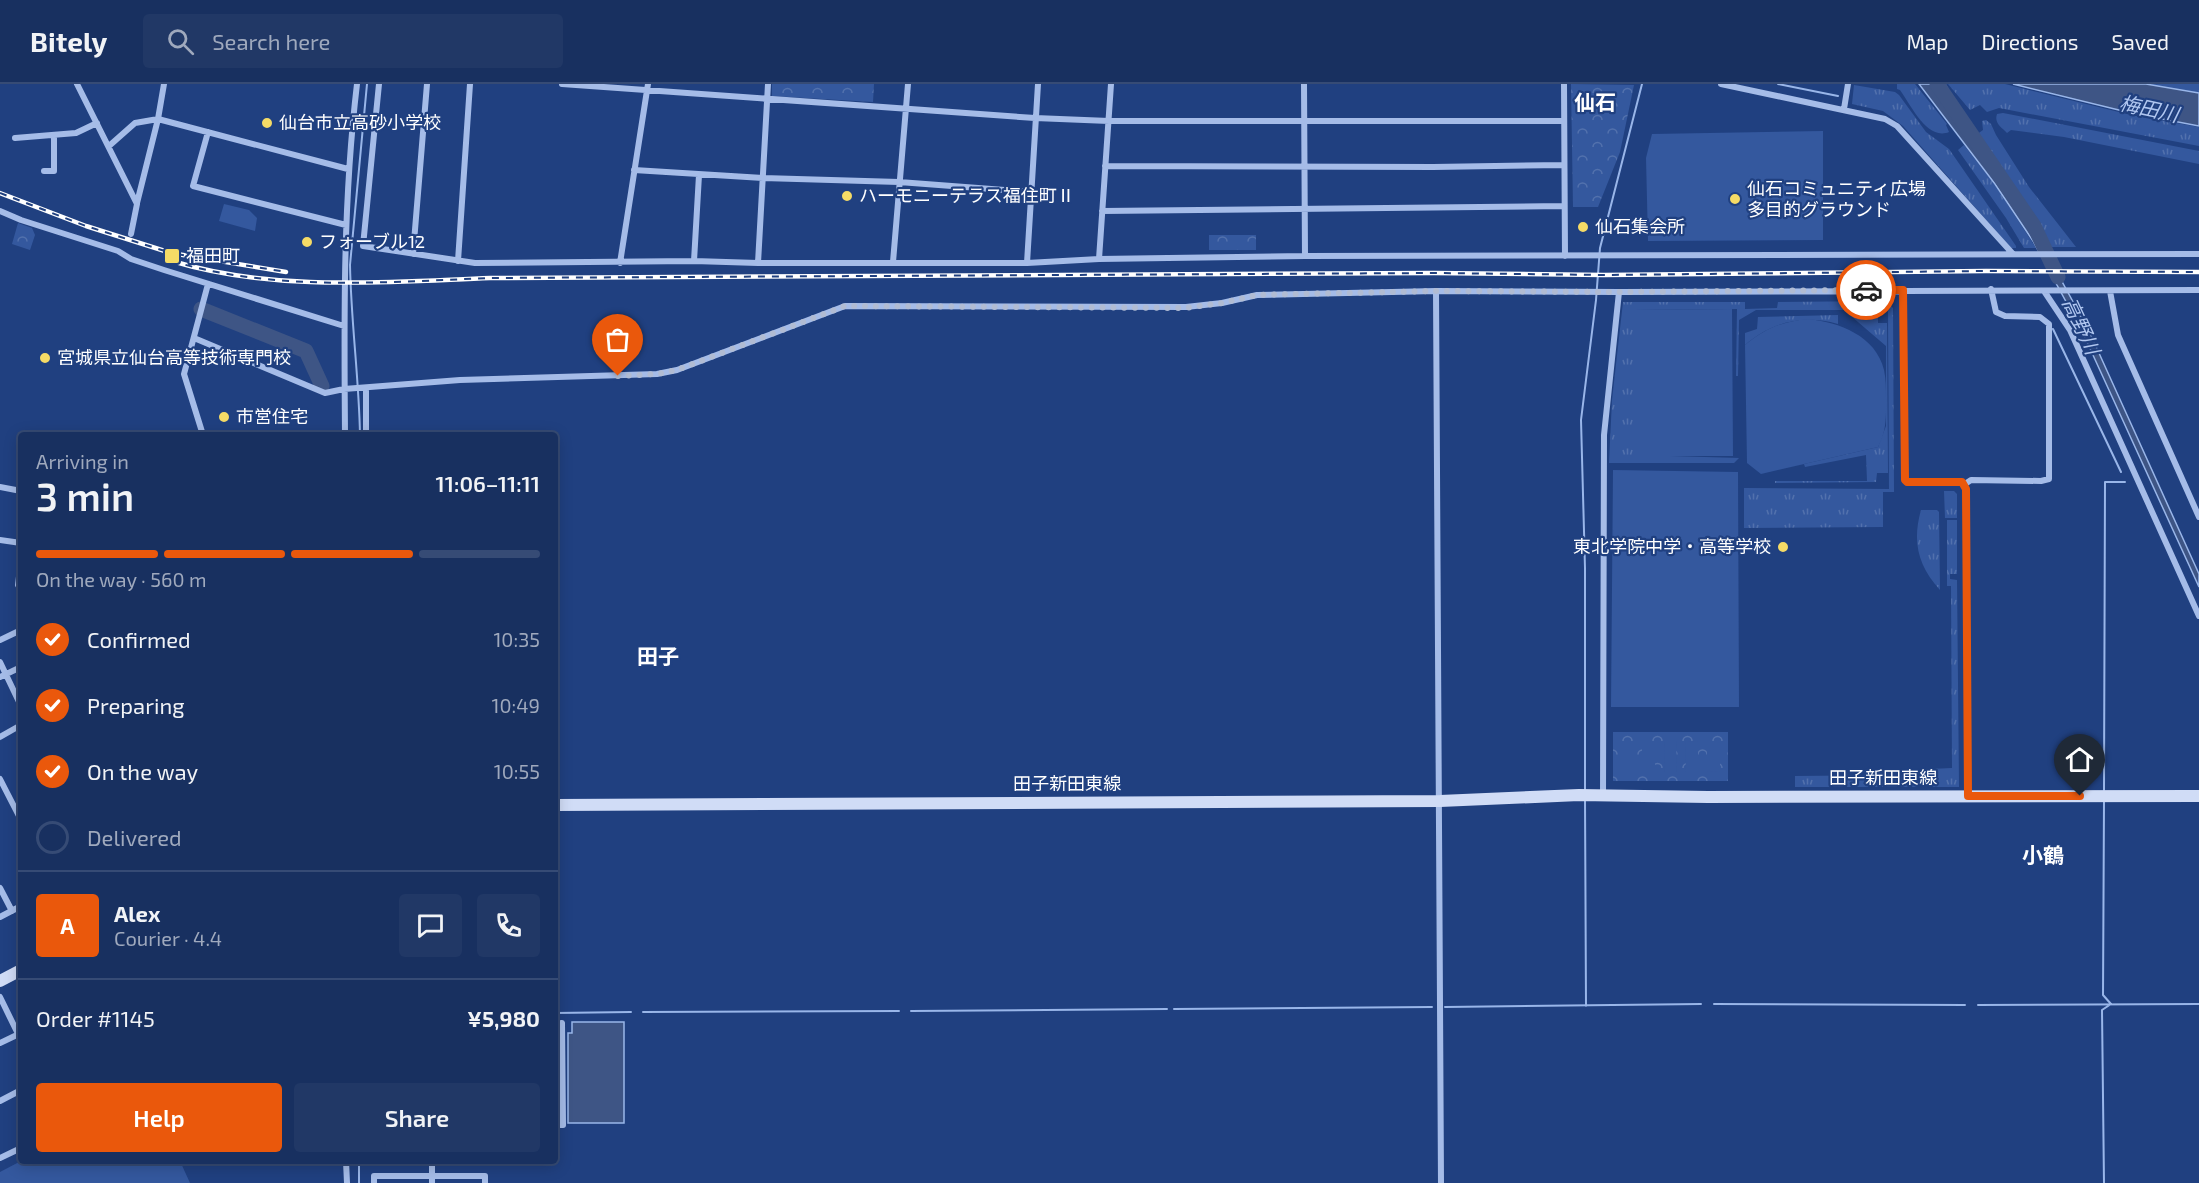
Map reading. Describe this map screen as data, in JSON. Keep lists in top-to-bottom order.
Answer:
{
  "streets": {
    "street": ["田子新田東線"]
  },
  "districts": ["仙石", "田子", "小鶴"],
  "water": ["梅田川", "高野川"],
  "places": {
    "other": [
      "仙台市立高砂小学校",
      "ハーモニーテラス福住町Ⅱ",
      "仙石コミュニティ広場 多目的グラウンド",
      "仙石集会所",
      "フォーブル12",
      "宮城県立仙台高等技術専門校",
      "市営住宅",
      "東北学院中学・高等学校"
    ],
    "transit": ["福田町"]
  },
  "page": {
    "header": "Bitely",
    "search": "Search here",
    "nav": ["Map", "Directions", "Saved"],
    "heading": ["3 min", "Arriving in", "11:06–11:11"],
    "panel": [
      "Alex",
      "Courier · 4.4",
      "Order #1145",
      "¥5,980"
    ],
    "bar": "On the way · 560 m",
    "list": [
      ["Confirmed", "10:35"],
      ["Preparing", "10:49"],
      ["On the way", "10:55"],
      "Delivered"
    ],
    "round": "A",
    "buttons": ["Help", "Share"]
  }
}
